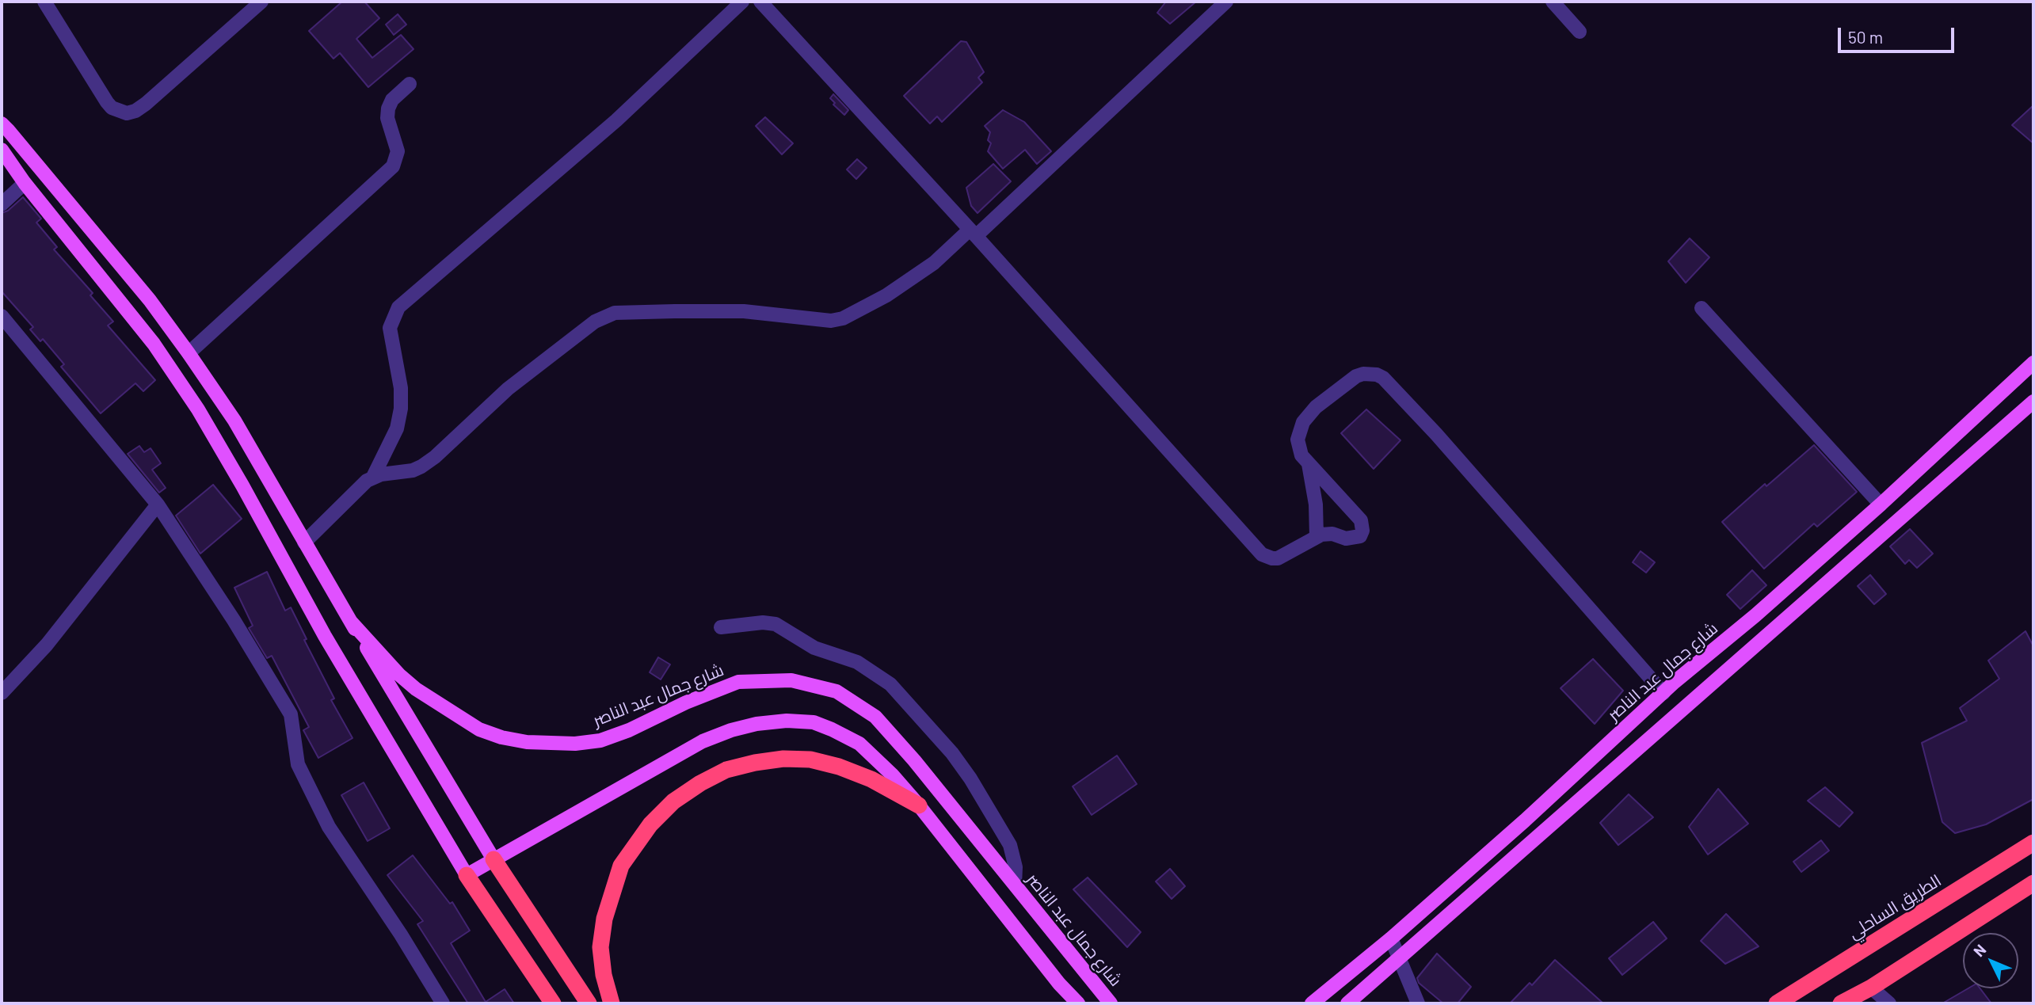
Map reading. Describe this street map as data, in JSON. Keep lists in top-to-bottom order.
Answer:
{
  "streets": {
    "highway": ["الطريق الساحلي"],
    "main road": ["شارع جمال عبد الناصر"]
  },
  "scale_bar": "50 m",
  "north": "top left"
}
